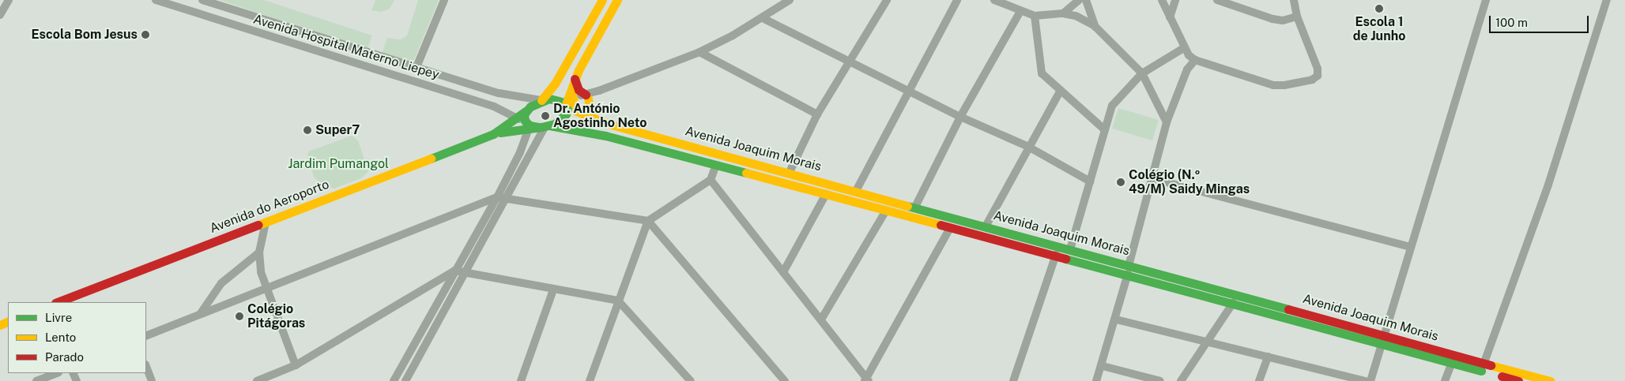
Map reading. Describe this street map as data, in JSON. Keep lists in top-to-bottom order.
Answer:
{
  "streets": {
    "street": ["Avenida Hospital Materno Liepey", "Avenida Joaquim Morais", "Avenida do Aeroporto"]
  },
  "crossings": [
    ["Avenida Hospital Materno Liepey", "Avenida Joaquim Morais"]
  ],
  "parks": ["Jardim Pumangol"],
  "places": [
    "Escola 1 de Junho",
    "Escola Bom Jesus",
    "Dr. António Agostinho Neto",
    "Super7",
    "Colégio (N.º 49/M) Saidy Mingas",
    "Colégio Pitágoras"
  ],
  "legend": ["Livre", "Lento", "Parado"],
  "scale_bar": "100 m"
}
